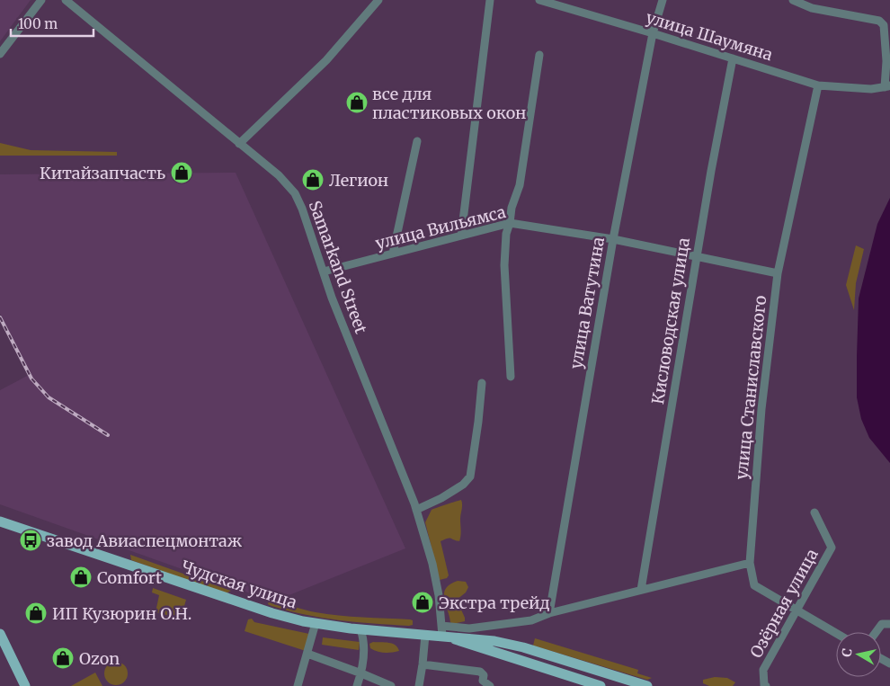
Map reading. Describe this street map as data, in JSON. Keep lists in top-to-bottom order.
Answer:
{
  "streets": {
    "main road": ["Чудская улица"],
    "street": [
      "улица Шаумяна",
      "улица Вильямса",
      "Samarkand Street",
      "улица Ватутина",
      "Кисловодская улица",
      "улица Станиславского",
      "Озёрная улица"
    ]
  },
  "crossings": [
    ["улица Шаумяна", "улица Ватутина"],
    ["улица Шаумяна", "Кисловодская улица"],
    ["улица Шаумяна", "улица Станиславского"],
    ["улица Вильямса", "Samarkand Street"],
    ["улица Вильямса", "улица Ватутина"],
    ["улица Вильямса", "Кисловодская улица"],
    ["улица Вильямса", "улица Станиславского"],
    ["Samarkand Street", "Чудская улица"],
    ["улица Станиславского", "Озёрная улица"]
  ],
  "places": {
    "shop": [
      "все для пластиковых окон",
      "Китайзапчасть",
      "Легион",
      "Comfort",
      "Экстра трейд",
      "ИП Кузюрин О.Н.",
      "Ozon"
    ],
    "bus stop": ["завод Авиаспецмонтаж"]
  },
  "scale_bar": "100 m",
  "north": "left"
}
